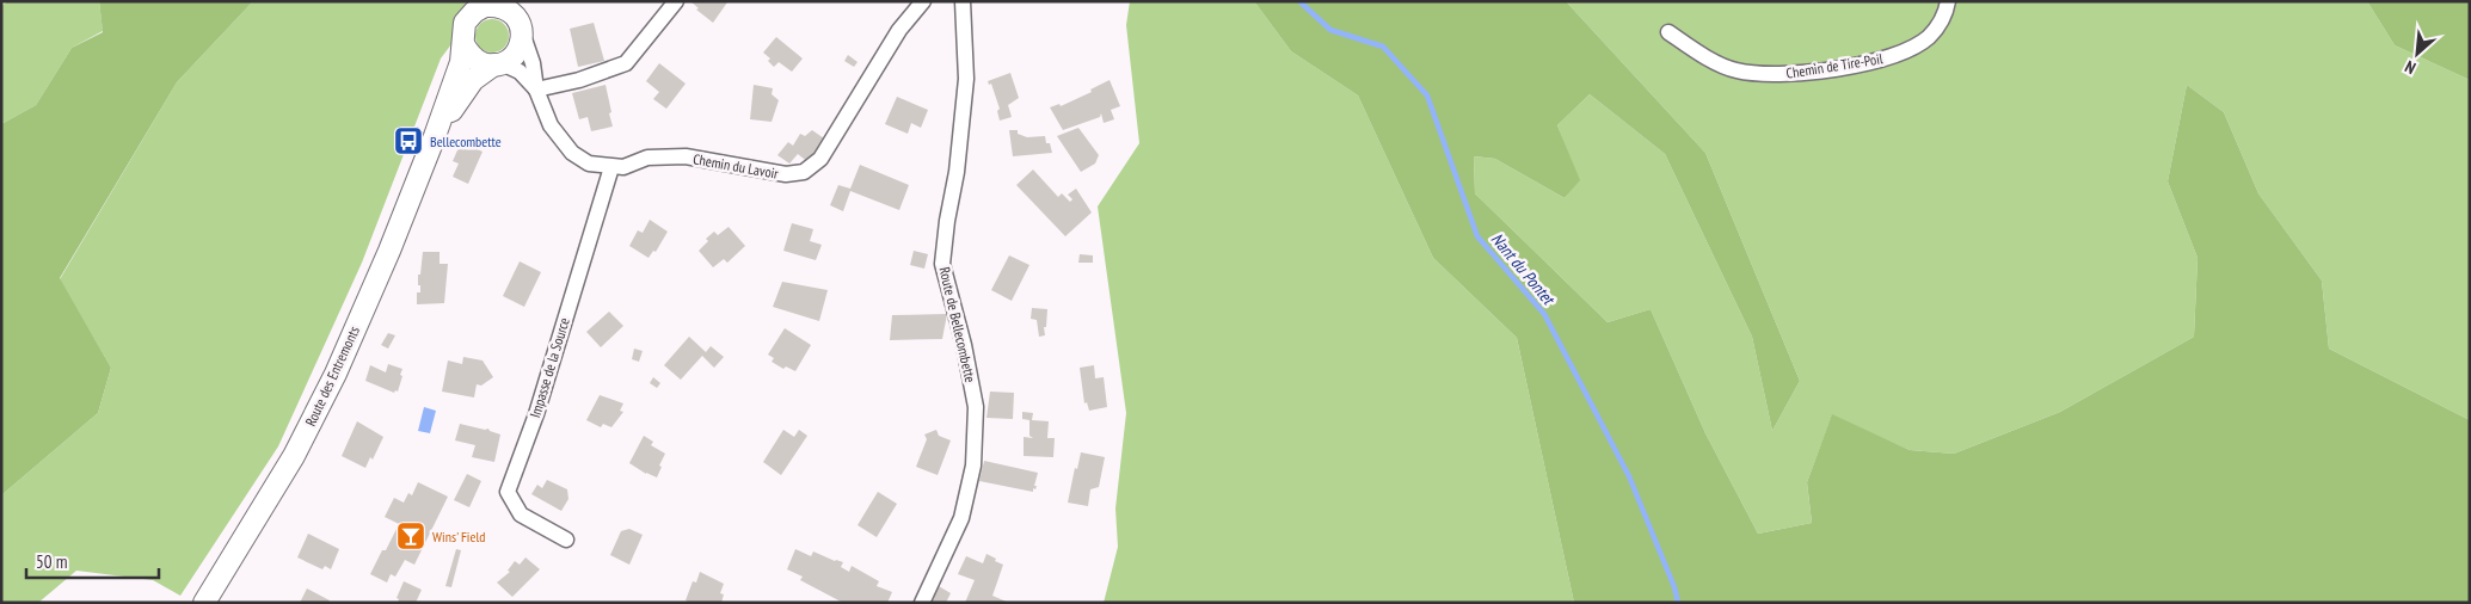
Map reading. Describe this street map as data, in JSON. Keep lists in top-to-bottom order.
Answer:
{
  "streets": {
    "main road": ["Route des Entremonts"],
    "street": [
      "Chemin de Tire-Poil",
      "Chemin du Lavoir",
      "Route de Bellecombette",
      "Impasse de la Source"
    ]
  },
  "crossings": [
    ["Chemin du Lavoir", "Impasse de la Source"],
    ["Chemin du Lavoir", "Route des Entremonts"]
  ],
  "water": ["Nant du Pontet"],
  "places": {
    "bus stop": ["Bellecombette"],
    "bar": ["Wins' Field"]
  },
  "scale_bar": "50 m",
  "north": "bottom left"
}
